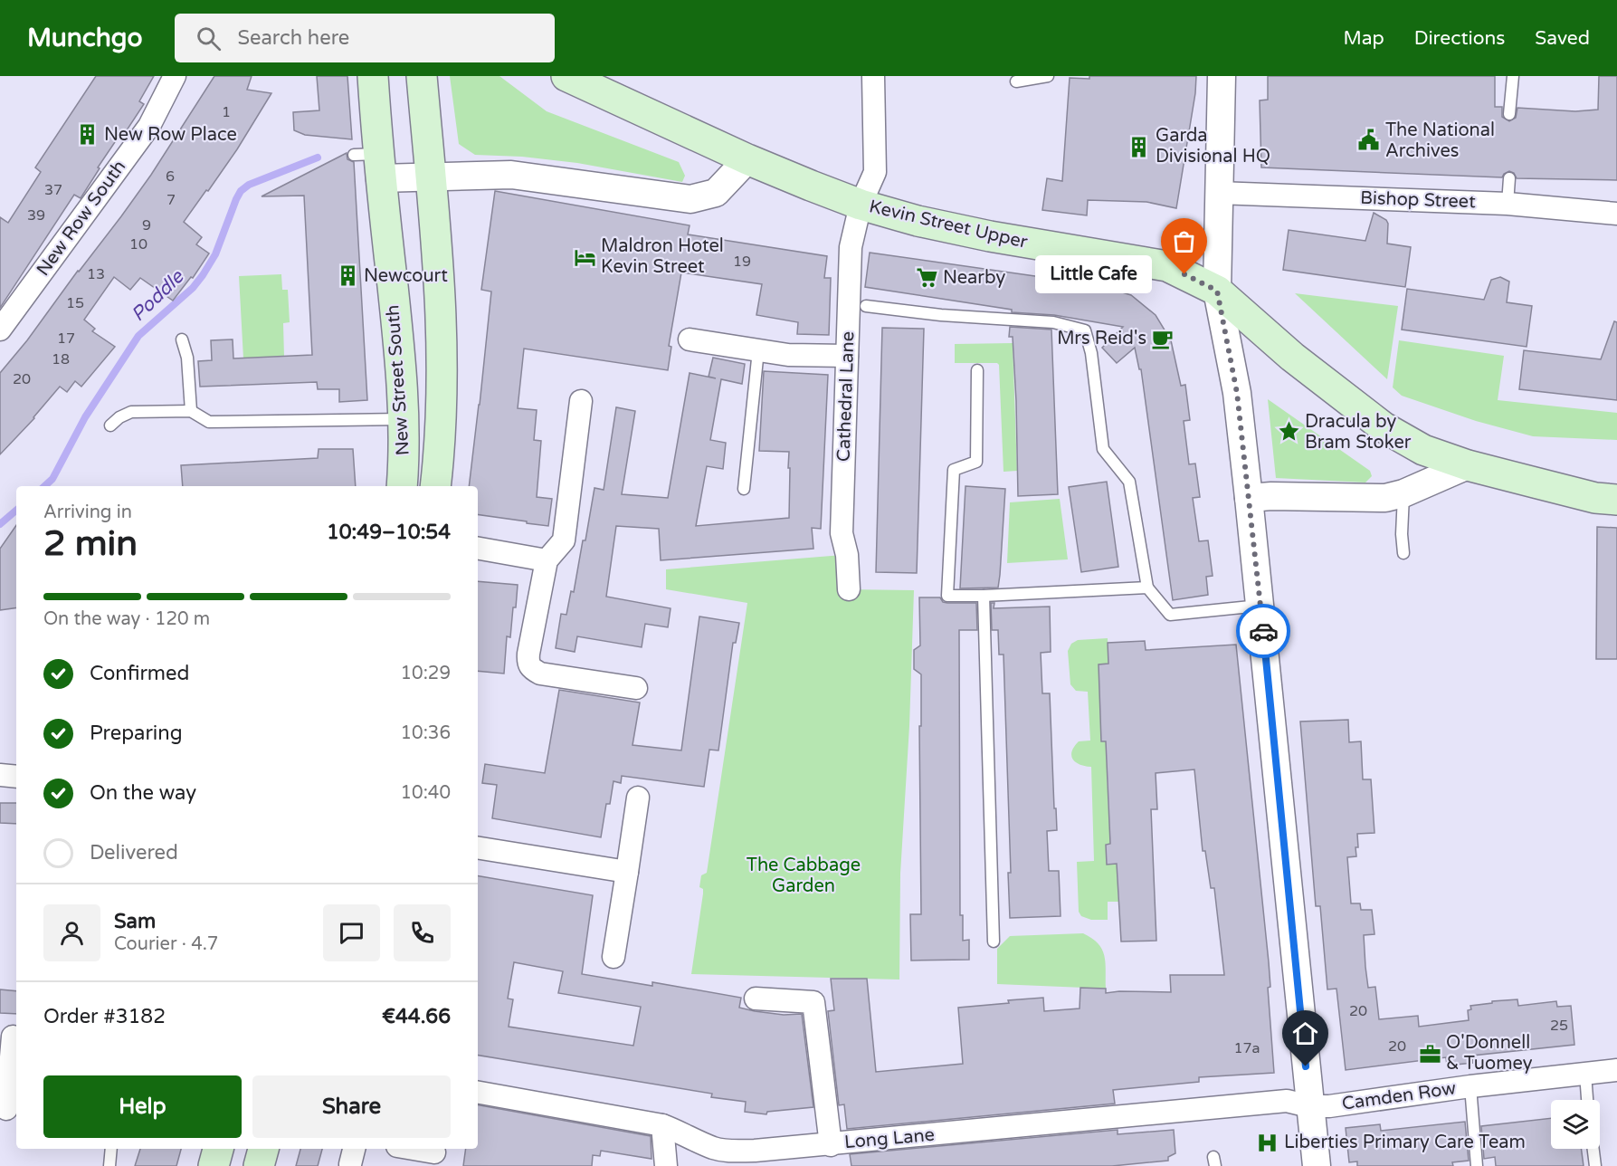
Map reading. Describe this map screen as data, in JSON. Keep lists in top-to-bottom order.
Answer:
{
  "streets": {
    "main road": ["Kevin Street Upper", "New Street South"],
    "street": [
      "Bishop Street",
      "New Row South",
      "Cathedral Lane",
      "Camden Row",
      "Long Lane"
    ]
  },
  "crossings": [
    ["Kevin Street Upper", "Cathedral Lane"],
    ["Camden Row", "Long Lane"]
  ],
  "water": ["Poddle"],
  "parks": ["The Cabbage Garden"],
  "places": {
    "building": ["New Row Place", "Garda Divisional HQ", "Newcourt"],
    "public building": ["The National Archives"],
    "hotel": ["Maldron Hotel Kevin Street"],
    "other": ["Little Cafe"],
    "supermarket": ["Nearby"],
    "cafe": ["Mrs Reid's"],
    "place": ["Dracula by Bram Stoker"],
    "office": ["O'Donnell & Tuomey"],
    "hospital": ["Liberties Primary Care Team"]
  },
  "house_numbers": [
    "1",
    "6",
    "37",
    "7",
    "39",
    "9",
    "10",
    "19",
    "13",
    "15",
    "17",
    "18",
    "20",
    "20",
    "25",
    "20",
    "17a"
  ],
  "page": {
    "header": "Munchgo",
    "search": "Search here",
    "nav": ["Map", "Directions", "Saved"],
    "bubble": "Little Cafe",
    "heading": ["2 min", "Arriving in", "10:49–10:54"],
    "panel": [
      "Sam",
      "Courier · 4.7",
      "Order #3182",
      "€44.66"
    ],
    "bar": "On the way · 120 m",
    "list": [
      ["Confirmed", "10:29"],
      ["Preparing", "10:36"],
      ["On the way", "10:40"],
      "Delivered"
    ],
    "buttons": ["Help", "Share"]
  }
}
